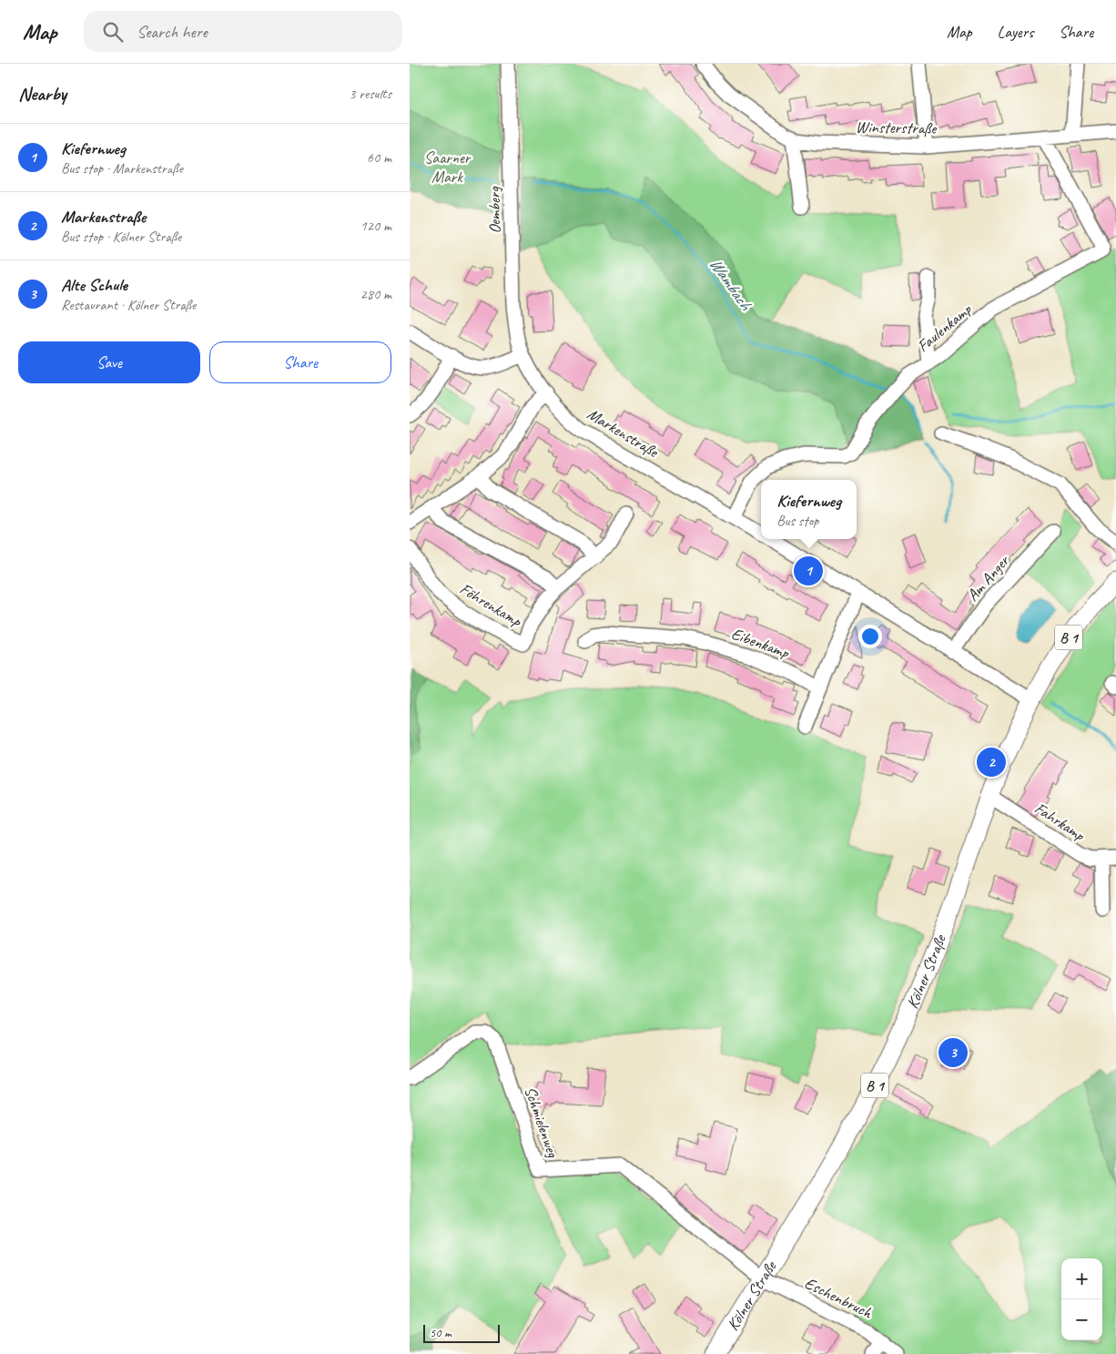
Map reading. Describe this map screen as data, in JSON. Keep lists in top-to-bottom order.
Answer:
{
  "streets": {
    "main road": ["B 1", "Kölner Straße"],
    "street": [
      "Winsterstraße",
      "Oemberg",
      "Faulenkamp",
      "Markenstraße",
      "Am Anger",
      "Föhrenkamp",
      "Eibenkamp",
      "Fahrkamp",
      "Schmielenweg",
      "Eschenbruch"
    ]
  },
  "crossings": [
    ["Winsterstraße", "Faulenkamp"],
    ["Oemberg", "Markenstraße"],
    ["Faulenkamp", "Markenstraße"],
    ["Markenstraße", "Am Anger"],
    ["Markenstraße", "Kölner Straße"],
    ["Fahrkamp", "Kölner Straße"],
    ["Kölner Straße", "Schmielenweg"],
    ["Kölner Straße", "Eschenbruch"],
    ["Schmielenweg", "Eschenbruch"]
  ],
  "water": ["Wambach"],
  "parks": ["Saarner Mark"],
  "scale_bar": "50 m",
  "page": {
    "header": "Map",
    "search": "Search here",
    "nav": ["Map", "Layers", "Share"],
    "heading": ["Nearby", "3 results"],
    "list": [
      {
        "mark": "1",
        "name": "Kiefernweg",
        "note": "Bus stop · Markenstraße",
        "value": "60 m"
      },
      {
        "mark": "2",
        "name": "Markenstraße",
        "note": "Bus stop · Kölner Straße",
        "value": "120 m"
      },
      {
        "mark": "3",
        "name": "Alte Schule",
        "note": "Restaurant · Kölner Straße",
        "value": "280 m"
      }
    ],
    "buttons": ["Save", "Share"],
    "popup": ["Kiefernweg", "Bus stop"],
    "pins": ["1", "2", "3"],
    "map_buttons": ["+", "−"],
    "scale": "50 m"
  }
}
